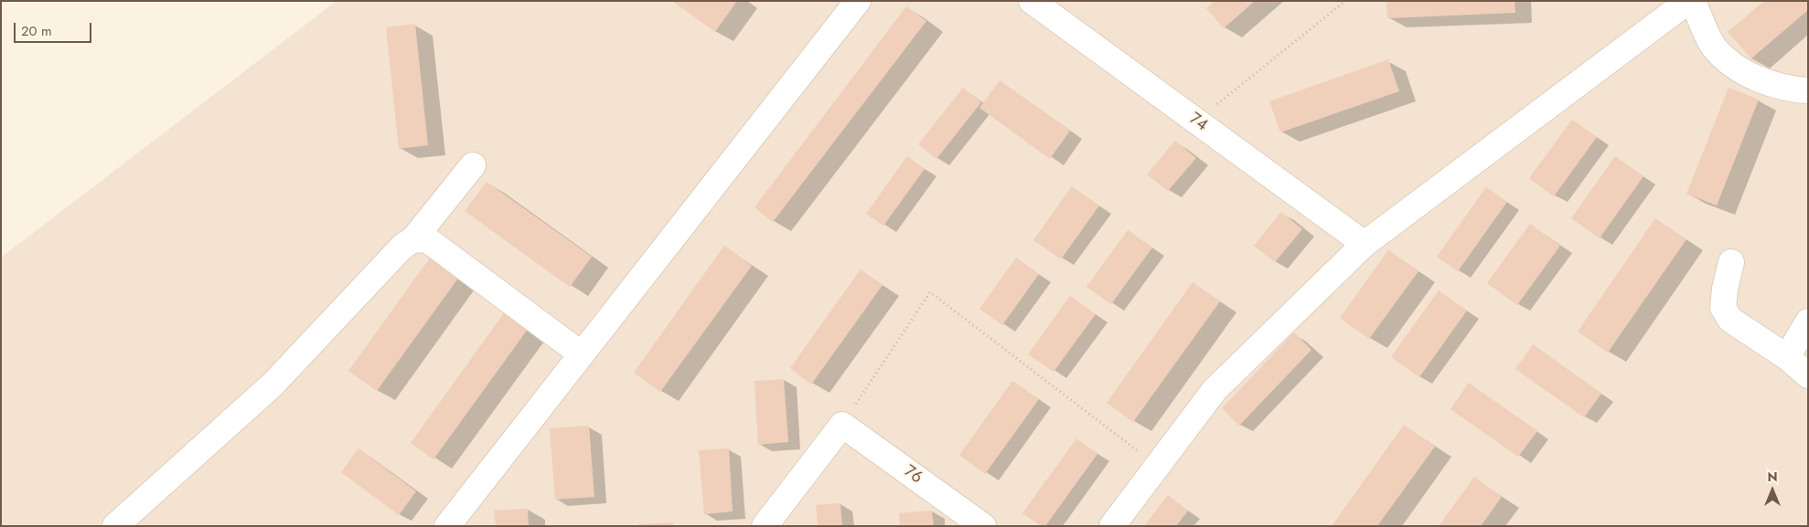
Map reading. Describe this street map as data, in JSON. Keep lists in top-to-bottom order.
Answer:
{
  "streets": {
    "street": ["74", "76"]
  },
  "scale_bar": "20 m",
  "north": "top"
}
